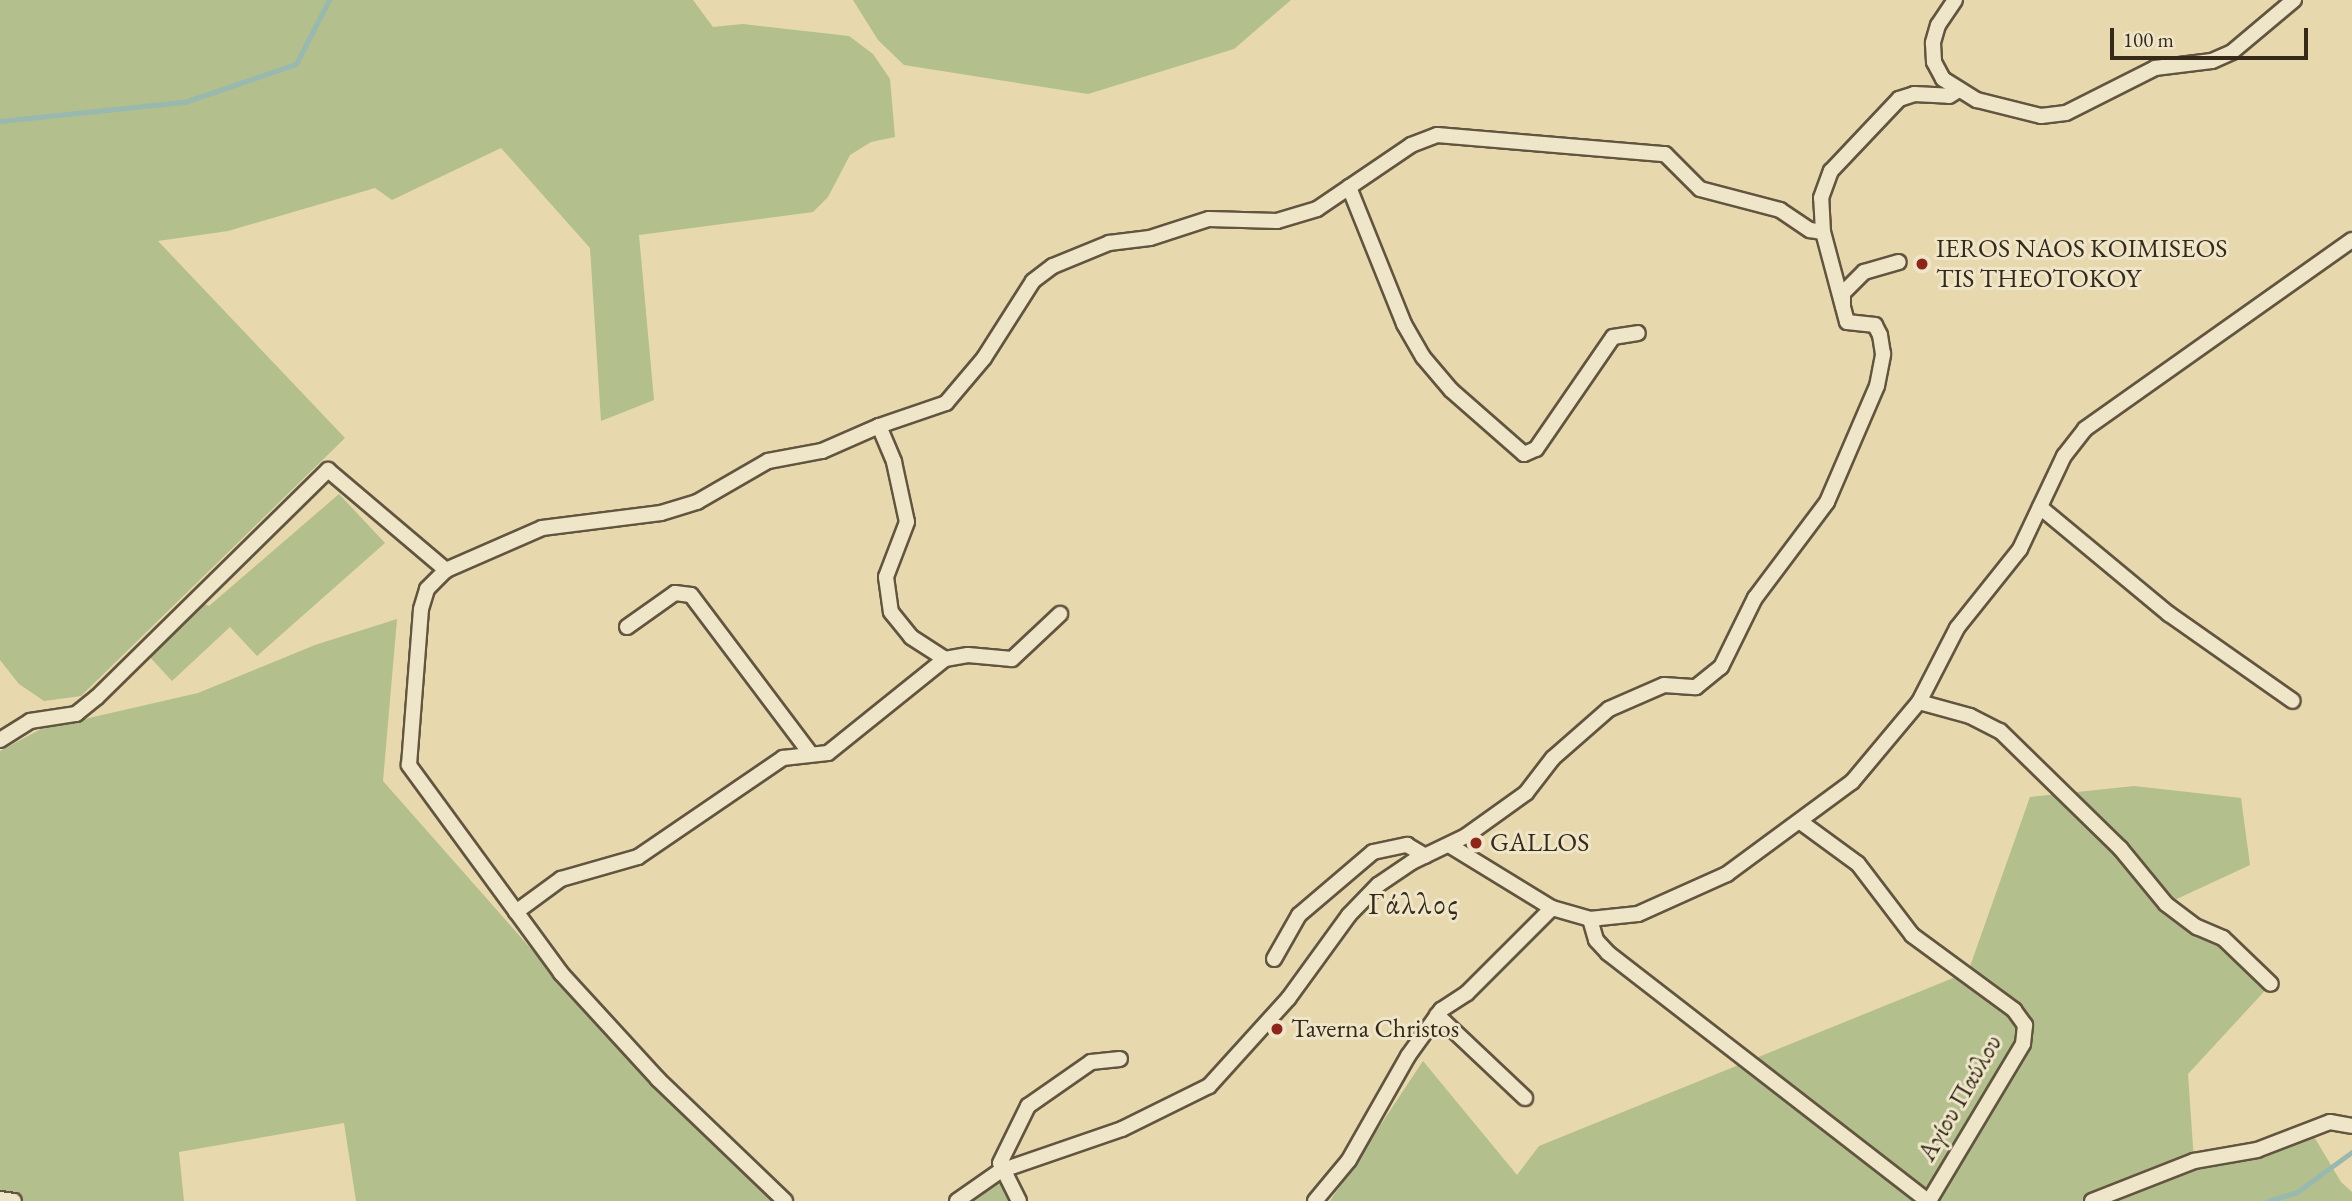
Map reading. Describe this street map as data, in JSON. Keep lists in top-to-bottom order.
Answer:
{
  "streets": {
    "street": ["Αγίου Παύλου"]
  },
  "districts": ["Γάλλος"],
  "places": ["IEROS NAOS KOIMISEOS TIS THEOTOKOY", "GALLOS", "Taverna Christos"],
  "scale_bar": "100 m"
}
